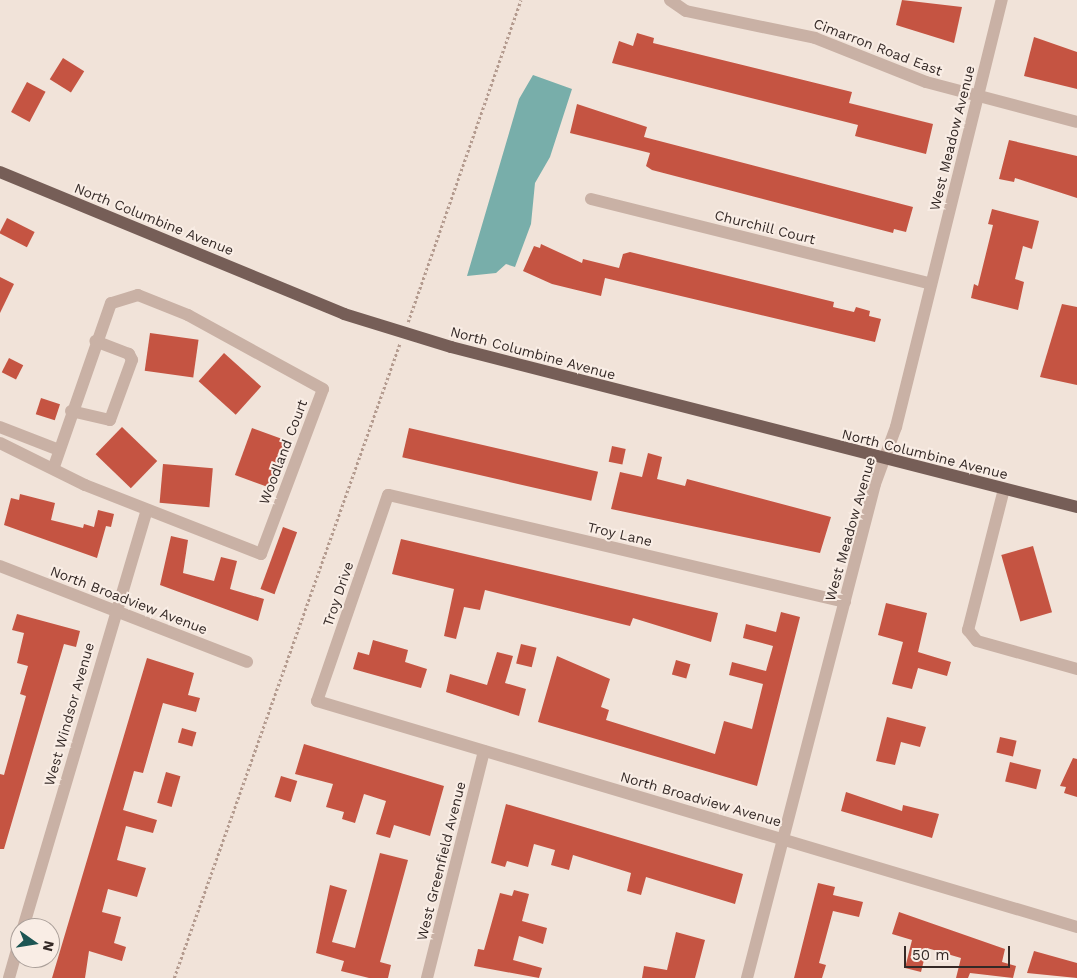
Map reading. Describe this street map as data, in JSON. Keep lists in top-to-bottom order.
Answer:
{
  "streets": {
    "main road": ["North Columbine Avenue"],
    "street": [
      "Cimarron Road East",
      "West Meadow Avenue",
      "Churchill Court",
      "Woodland Court",
      "Troy Lane",
      "Troy Drive",
      "North Broadview Avenue",
      "West Windsor Avenue",
      "West Greenfield Avenue"
    ]
  },
  "crossings": [
    ["Cimarron Road East", "West Meadow Avenue"],
    ["West Meadow Avenue", "North Columbine Avenue"],
    ["West Meadow Avenue", "Churchill Court"],
    ["West Meadow Avenue", "Troy Lane"],
    ["West Meadow Avenue", "North Broadview Avenue"],
    ["Woodland Court", "West Windsor Avenue"],
    ["Troy Lane", "Troy Drive"],
    ["Troy Drive", "North Broadview Avenue"],
    ["North Broadview Avenue", "West Windsor Avenue"],
    ["North Broadview Avenue", "West Greenfield Avenue"]
  ],
  "scale_bar": "50 m",
  "north": "right"
}
